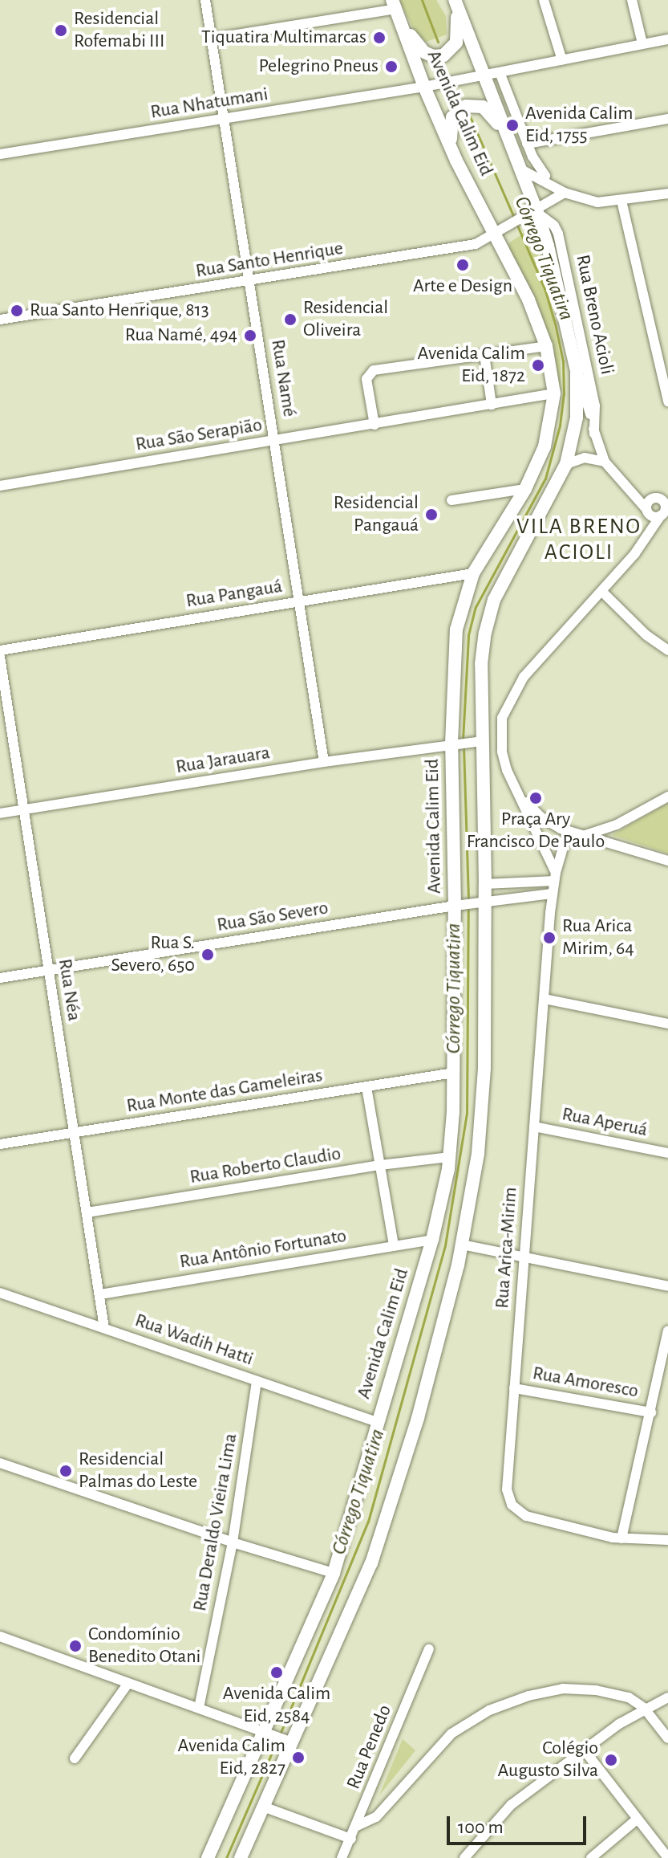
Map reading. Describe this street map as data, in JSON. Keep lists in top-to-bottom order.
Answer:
{
  "streets": {
    "main road": ["Avenida Calim Eid"],
    "street": [
      "Rua Nhatumani",
      "Rua Santo Henrique",
      "Rua Breno Acioli",
      "Rua Namé",
      "Rua São Serapião",
      "Rua Pangauá",
      "Rua Jarauara",
      "Rua São Severo",
      "Rua Néa",
      "Rua Monte das Gameleiras",
      "Rua Aperuá",
      "Rua Roberto Claudio",
      "Rua Arica-Mirim",
      "Rua Antônio Fortunato",
      "Rua Wadih Hatti",
      "Rua Amoresco",
      "Rua Deraldo Vieira Lima",
      "Rua Penedo"
    ]
  },
  "crossings": [
    ["Rua Nhatumani", "Avenida Calim Eid"],
    ["Rua Nhatumani", "Rua Namé"],
    ["Avenida Calim Eid", "Rua Santo Henrique"],
    ["Avenida Calim Eid", "Rua Breno Acioli"],
    ["Avenida Calim Eid", "Rua São Serapião"],
    ["Avenida Calim Eid", "Rua Pangauá"],
    ["Avenida Calim Eid", "Rua Jarauara"],
    ["Avenida Calim Eid", "Rua São Severo"],
    ["Avenida Calim Eid", "Rua Monte das Gameleiras"],
    ["Avenida Calim Eid", "Rua Roberto Claudio"],
    ["Avenida Calim Eid", "Rua Antônio Fortunato"],
    ["Avenida Calim Eid", "Rua Wadih Hatti"],
    ["Rua Santo Henrique", "Rua Breno Acioli"],
    ["Rua Santo Henrique", "Rua Namé"],
    ["Rua Namé", "Rua São Serapião"],
    ["Rua Namé", "Rua Pangauá"],
    ["Rua Namé", "Rua Jarauara"],
    ["Rua Jarauara", "Rua Néa"],
    ["Rua São Severo", "Rua Néa"],
    ["Rua São Severo", "Rua Arica-Mirim"],
    ["Rua Néa", "Rua Monte das Gameleiras"],
    ["Rua Néa", "Rua Roberto Claudio"],
    ["Rua Néa", "Rua Antônio Fortunato"],
    ["Rua Néa", "Rua Wadih Hatti"],
    ["Rua Aperuá", "Rua Arica-Mirim"],
    ["Rua Arica-Mirim", "Rua Amoresco"],
    ["Rua Wadih Hatti", "Rua Deraldo Vieira Lima"]
  ],
  "districts": ["VILA BRENO ACIOLI"],
  "water": ["Córrego Tiquatira"],
  "places": [
    "Residencial Rofemabi III",
    "Tiquatira Multimarcas",
    "Pelegrino Pneus",
    "Avenida Calim Eid, 1755",
    "Arte e Design",
    "Rua Santo Henrique, 813",
    "Residencial Oliveira",
    "Rua Namé, 494",
    "Avenida Calim Eid, 1872",
    "Residencial Pangauá",
    "Praça Ary Francisco De Paulo",
    "Rua Arica Mirim, 64",
    "Rua S. Severo, 650",
    "Residencial Palmas do Leste",
    "Condomínio Benedito Otani",
    "Avenida Calim Eid, 2584",
    "Avenida Calim Eid, 2827",
    "Colégio Augusto Silva"
  ],
  "scale_bar": "100 m"
}
